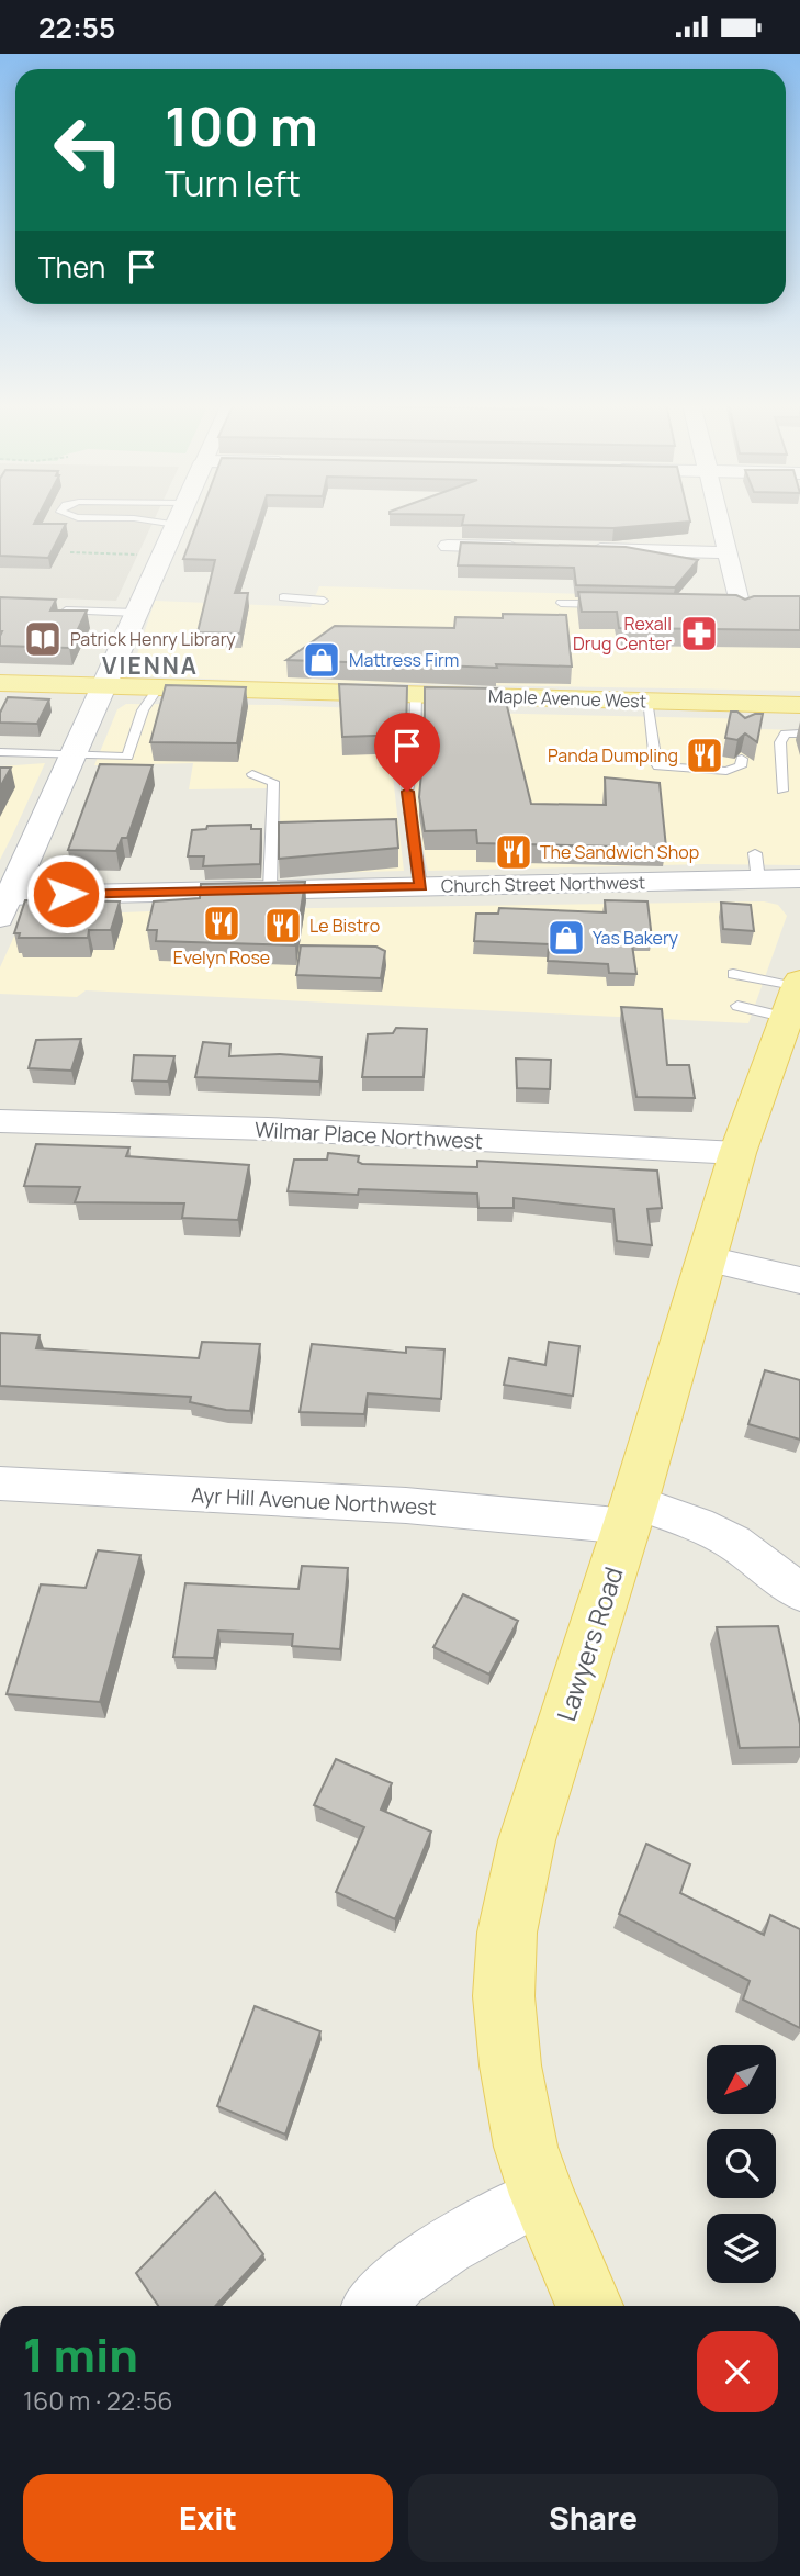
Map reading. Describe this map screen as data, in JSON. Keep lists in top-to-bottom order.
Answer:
{
  "streets": {
    "main road": ["Maple Avenue West", "Lawyers Road"],
    "street": ["Church Street Northwest", "Wilmar Place Northwest", "Ayr Hill Avenue Northwest"]
  },
  "crossings": [
    ["Wilmar Place Northwest", "Lawyers Road"],
    ["Ayr Hill Avenue Northwest", "Lawyers Road"]
  ],
  "districts": ["VIENNA"],
  "places": {
    "pharmacy": ["Rexall Drug Center"],
    "library": ["Patrick Henry Library"],
    "shop": ["Mattress Firm", "Yas Bakery"],
    "restaurant": [
      "Panda Dumpling",
      "The Sandwich Shop",
      "Evelyn Rose",
      "Le Bistro"
    ]
  },
  "north": "bottom left",
  "page": {
    "status": "22:55",
    "turn": ["100 m", "Turn left"],
    "then": "Then",
    "heading": ["1 min", "160 m · 22:56"],
    "buttons": ["Exit", "Share"]
  }
}
